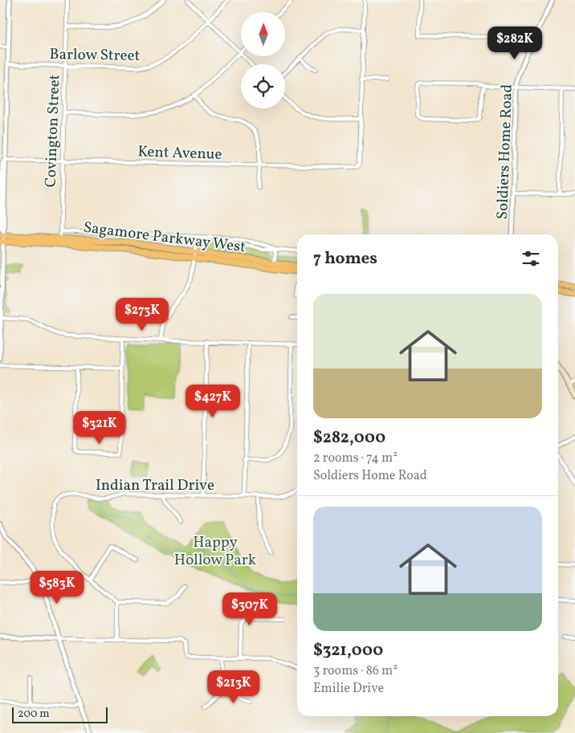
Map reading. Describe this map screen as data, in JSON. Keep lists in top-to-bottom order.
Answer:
{
  "streets": {
    "highway": ["Sagamore Parkway West"],
    "street": [
      "Barlow Street",
      "Covington Street",
      "Kent Avenue",
      "Soldiers Home Road",
      "Indian Trail Drive"
    ]
  },
  "crossings": [
    ["Barlow Street", "Covington Street"],
    ["Covington Street", "Kent Avenue"],
    ["Covington Street", "Sagamore Parkway West"]
  ],
  "parks": ["Happy Hollow Park"],
  "scale_bar": "200 m",
  "north": "top",
  "page": {
    "price": [
      "$282K",
      "$273K",
      "$427K",
      "$321K",
      "$583K",
      "$307K",
      "$213K"
    ],
    "heading": "7 homes",
    "list": [
      {
        "name": "$282,000",
        "note": "2 rooms · 74 m² · Soldiers Home Road"
      },
      {
        "name": "$321,000",
        "note": "3 rooms · 86 m² · Emilie Drive"
      }
    ],
    "scale": "200 m"
  }
}
